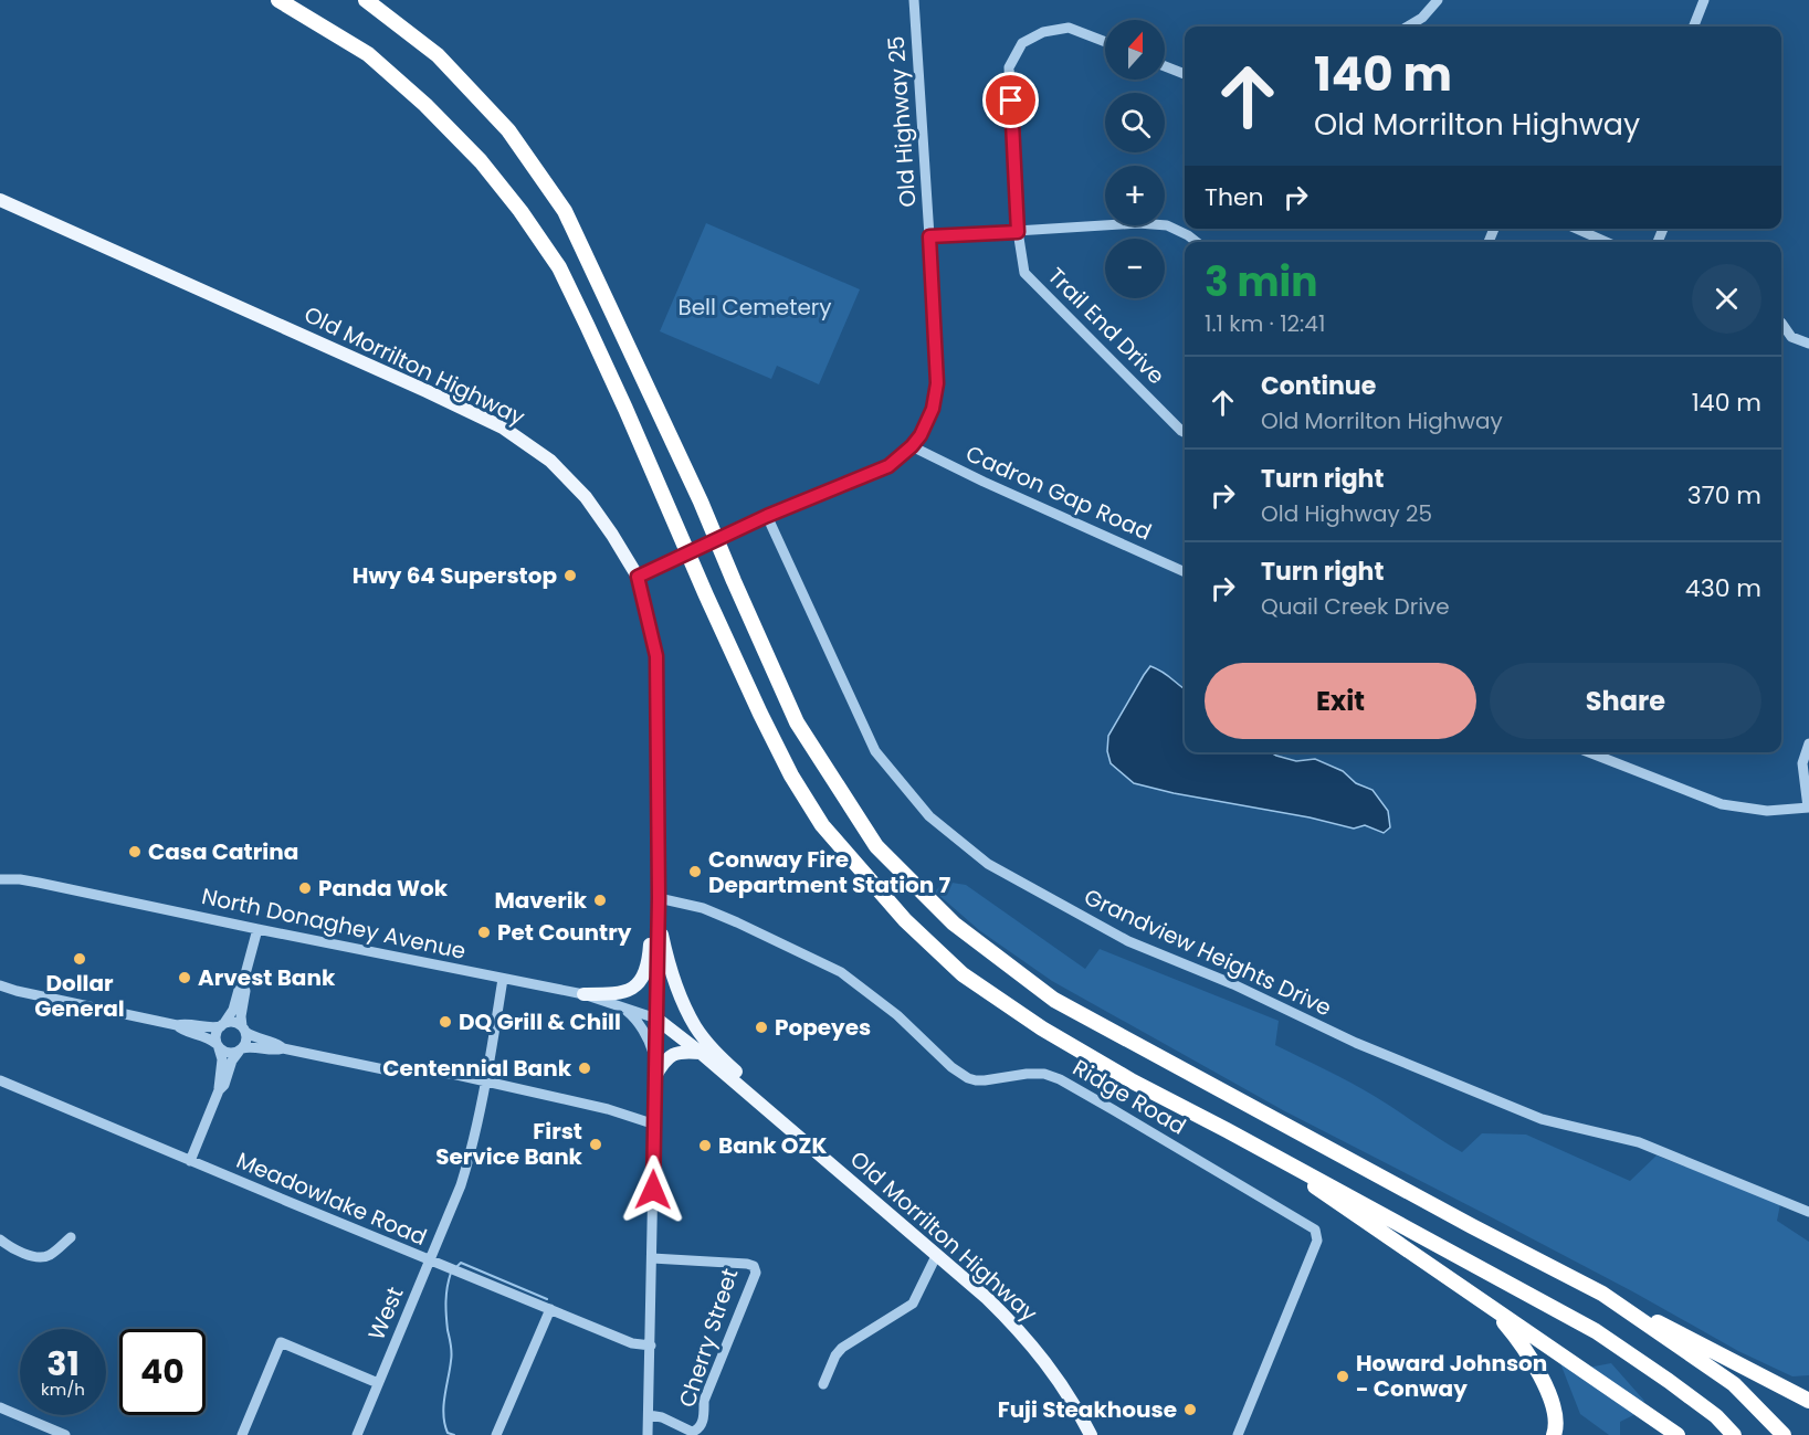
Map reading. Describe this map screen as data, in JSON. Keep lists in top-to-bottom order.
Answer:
{
  "streets": {
    "main road": ["Old Morrilton Highway"],
    "street": [
      "Old Highway 25",
      "Trail End Drive",
      "Cadron Gap Road",
      "North Donaghey Avenue",
      "Grandview Heights Drive",
      "Ridge Road",
      "Meadowlake Road",
      "West",
      "Cherry Street"
    ]
  },
  "crossings": [
    ["Old Highway 25", "Old Morrilton Highway"],
    ["Old Highway 25", "Cadron Gap Road"],
    ["Old Highway 25", "Grandview Heights Drive"],
    ["Old Morrilton Highway", "North Donaghey Avenue"],
    ["Old Morrilton Highway", "Ridge Road"],
    ["North Donaghey Avenue", "West"],
    ["Meadowlake Road", "West"]
  ],
  "parks": ["Bell Cemetery"],
  "places": [
    "Hwy 64 Superstop",
    "Casa Catrina",
    "Conway Fire Department Station 7",
    "Panda Wok",
    "Maverik",
    "Pet Country",
    "Dollar General",
    "Arvest Bank",
    "DQ Grill & Chill",
    "Popeyes",
    "Centennial Bank",
    "First Service Bank",
    "Bank OZK",
    "Howard Johnson - Conway",
    "Fuji Steakhouse"
  ],
  "north": "top",
  "page": {
    "map_buttons": ["+", "−"],
    "turn": ["140 m", "Old Morrilton Highway"],
    "then": "Then",
    "heading": ["3 min", "1.1 km · 12:41"],
    "list": [
      {
        "name": "Continue",
        "note": "Old Morrilton Highway",
        "value": "140 m"
      },
      {
        "name": "Turn right",
        "note": "Old Highway 25",
        "value": "370 m"
      },
      {
        "name": "Turn right",
        "note": "Quail Creek Drive",
        "value": "430 m"
      }
    ],
    "buttons": ["Exit", "Share"],
    "speed": "31 km/h",
    "limit": "40"
  }
}
